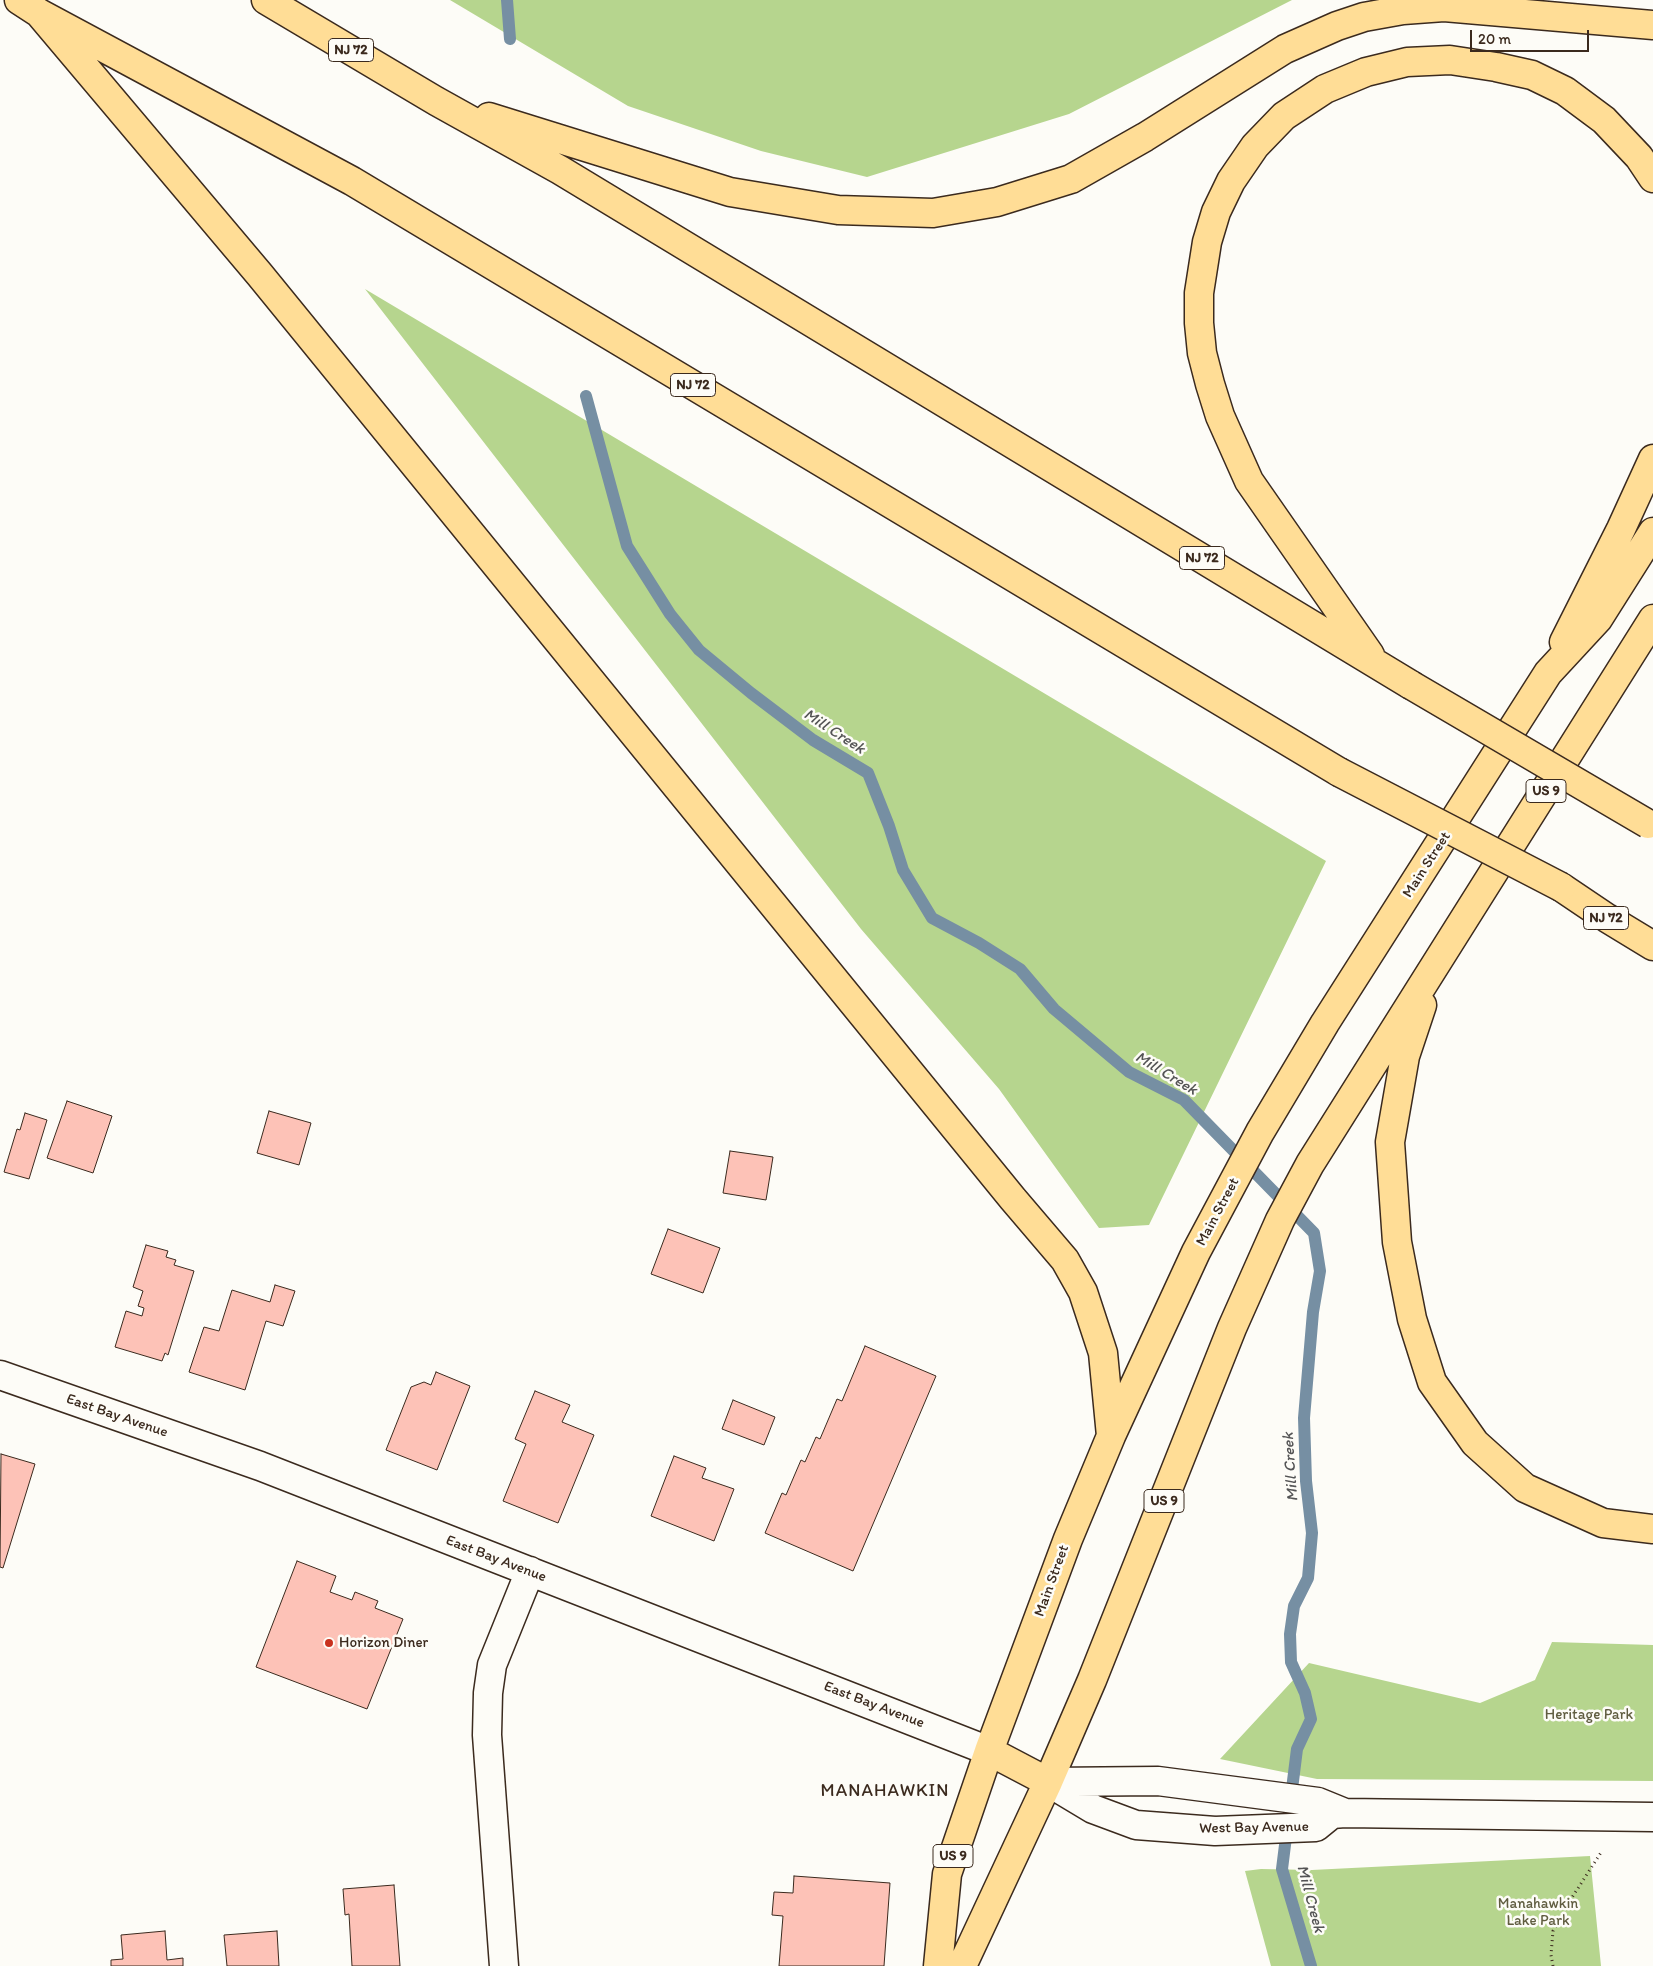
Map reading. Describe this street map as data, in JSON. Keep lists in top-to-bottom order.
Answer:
{
  "streets": {
    "highway": [
      "NJ 72",
      "US 9",
      "Main Street",
      "West Bay Avenue"
    ],
    "street": ["East Bay Avenue"]
  },
  "crossings": [
    ["US 9", "West Bay Avenue"],
    ["Main Street", "East Bay Avenue"],
    ["Main Street", "West Bay Avenue"],
    ["East Bay Avenue", "West Bay Avenue"]
  ],
  "districts": ["MANAHAWKIN"],
  "water": ["Mill Creek"],
  "parks": ["Heritage Park", "Manahawkin Lake Park"],
  "places": ["Horizon Diner"],
  "scale_bar": "20 m"
}
